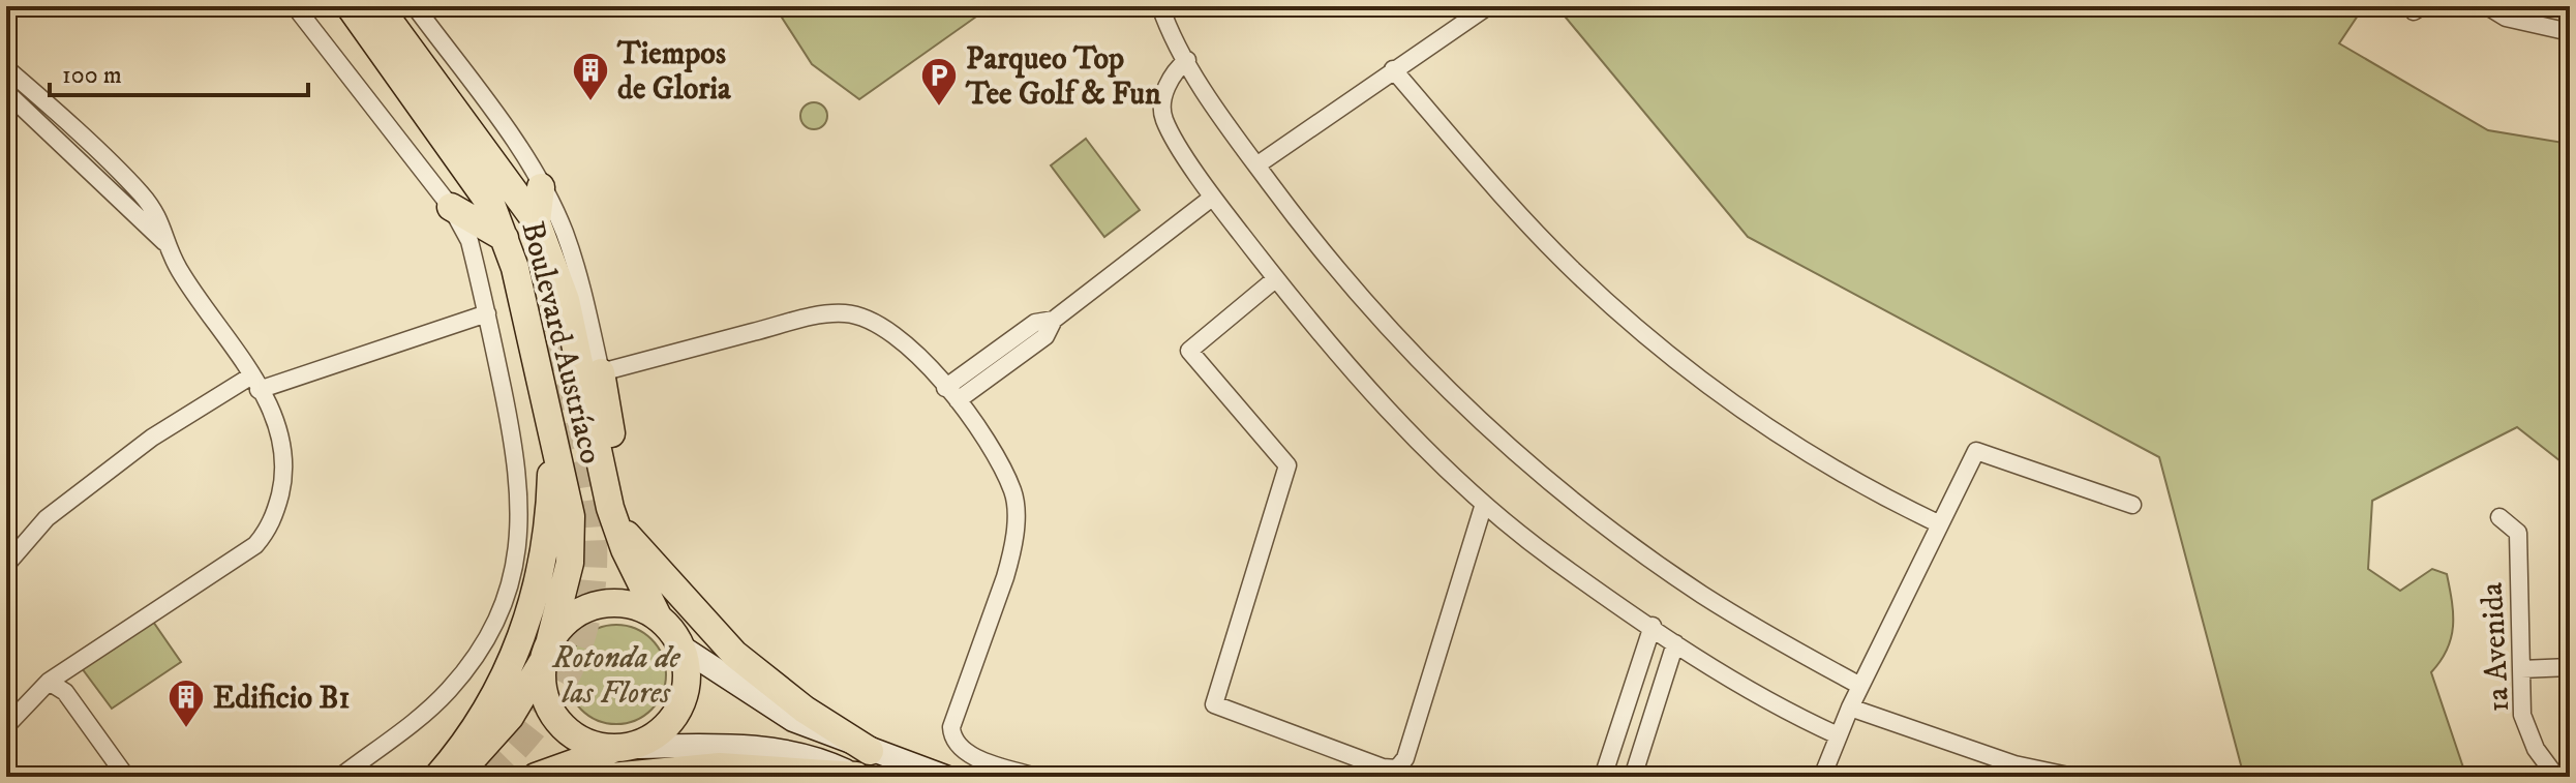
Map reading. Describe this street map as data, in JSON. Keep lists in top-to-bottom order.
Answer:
{
  "streets": {
    "main road": ["Boulevard Austríaco"],
    "street": ["1a Avenida"]
  },
  "parks": ["Rotonda de las Flores"],
  "places": {
    "building": ["Tiempos de Gloria", "Edificio B1"],
    "parking": ["Parqueo Top Tee Golf & Fun"]
  },
  "scale_bar": "100 m"
}
